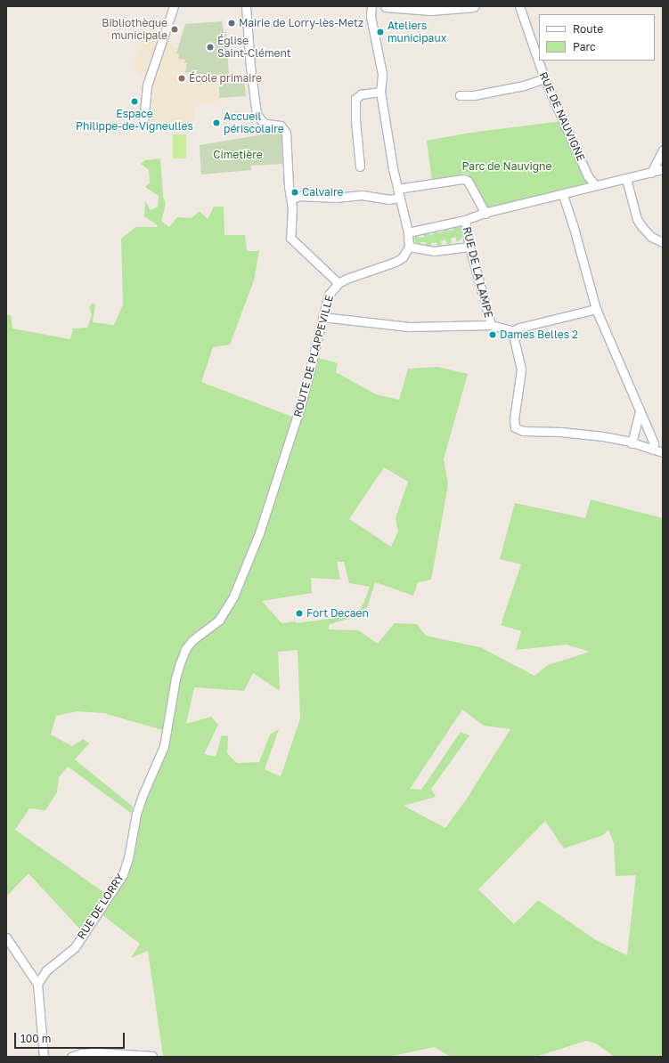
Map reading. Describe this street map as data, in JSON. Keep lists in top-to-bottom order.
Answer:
{
  "streets": {
    "street": [
      "RUE DE NAUVIGNE",
      "RUE DE LA LAMPE",
      "ROUTE DE PLAPPEVILLE",
      "RUE DE LORRY"
    ]
  },
  "crossings": [
    ["ROUTE DE PLAPPEVILLE", "RUE DE LORRY"]
  ],
  "parks": ["Cimetière", "Parc de Nauvigne"],
  "places": [
    "Mairie de Lorry-lès-Metz",
    "Bibliothèque municipale",
    "Ateliers municipaux",
    "Église Saint-Clément",
    "École primaire",
    "Espace Philippe-de-Vigneulles",
    "Accueil périscolaire",
    "Calvaire",
    "Dames Belles 2",
    "Fort Decaen"
  ],
  "legend": ["Route", "Parc"],
  "scale_bar": "100 m"
}
